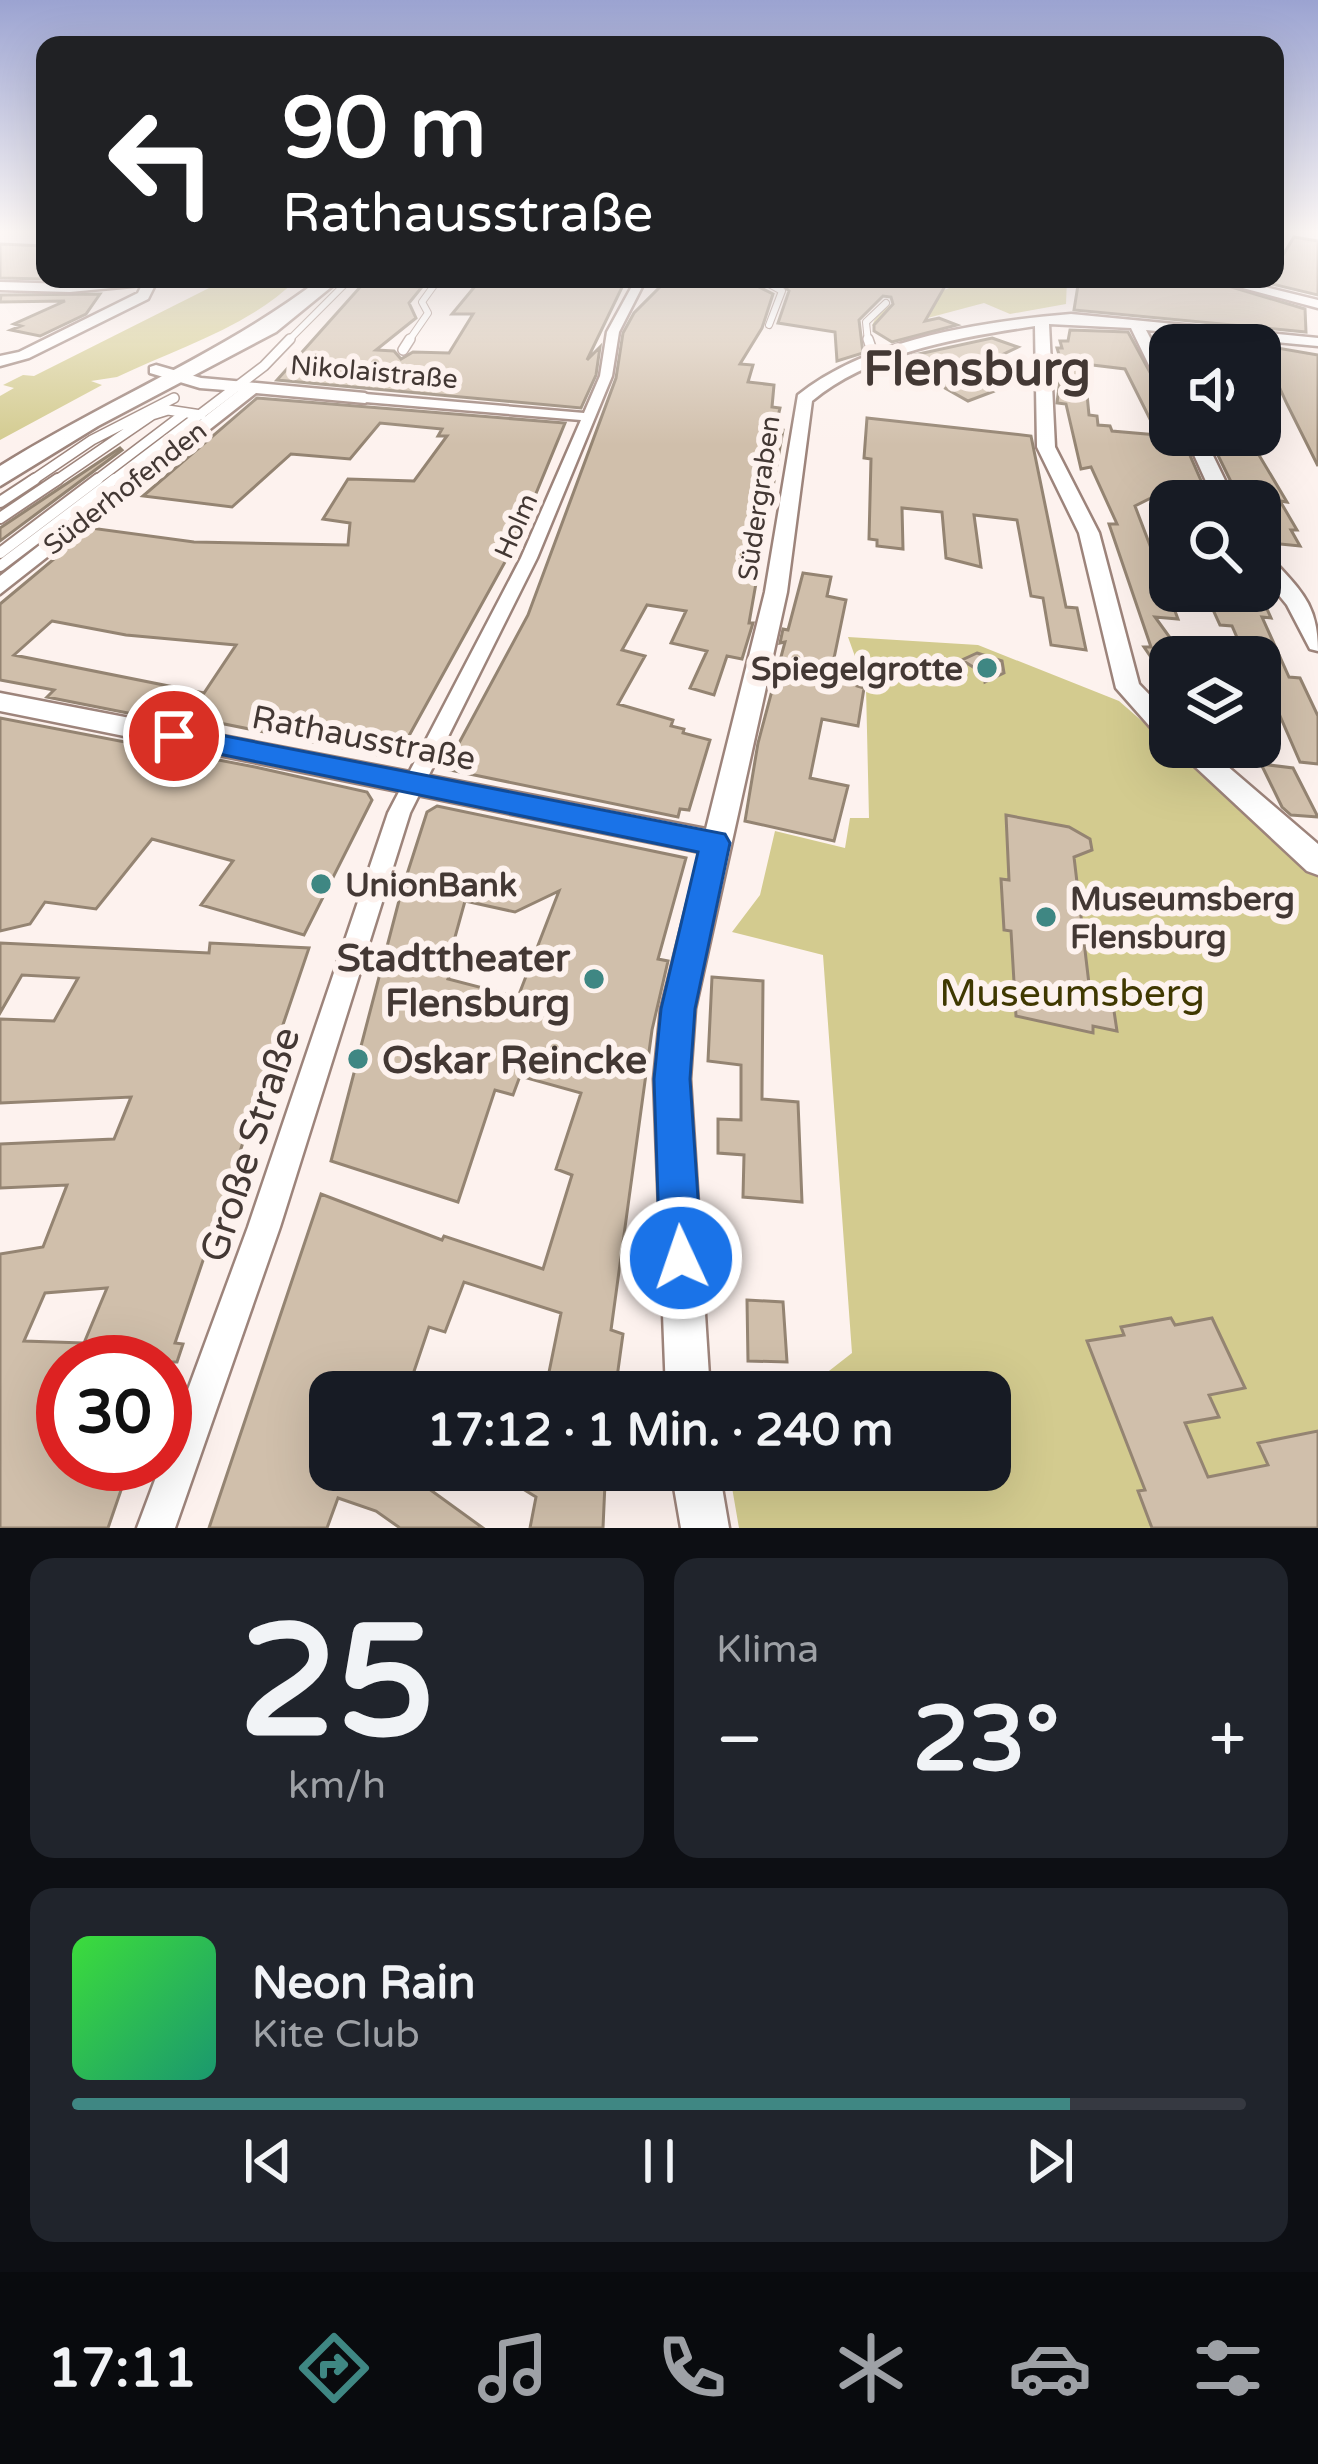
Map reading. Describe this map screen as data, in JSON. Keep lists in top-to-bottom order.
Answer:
{
  "streets": {
    "main road": ["Süderhofenden"],
    "street": [
      "Nikolaistraße",
      "Südergraben",
      "Holm",
      "Rathausstraße",
      "Große Straße"
    ]
  },
  "crossings": [
    ["Nikolaistraße", "Süderhofenden"],
    ["Nikolaistraße", "Holm"],
    ["Südergraben", "Rathausstraße"],
    ["Holm", "Rathausstraße"],
    ["Holm", "Große Straße"],
    ["Rathausstraße", "Große Straße"]
  ],
  "districts": ["Flensburg"],
  "parks": ["Museumsberg"],
  "places": [
    "Spiegelgrotte",
    "UnionBank",
    "Museumsberg Flensburg",
    "Stadttheater Flensburg",
    "Oskar Reincke"
  ],
  "page": {
    "turn": ["90 m", "Rathausstraße"],
    "limit": "30",
    "trip": "17:12 · 1 Min. · 240 m",
    "tile": [
      ["25", "km/h"],
      "Klima"
    ],
    "heat": ["−", "23°", "+"],
    "song": ["Neon Rain", "Kite Club"],
    "tabs": "17:11"
  }
}
